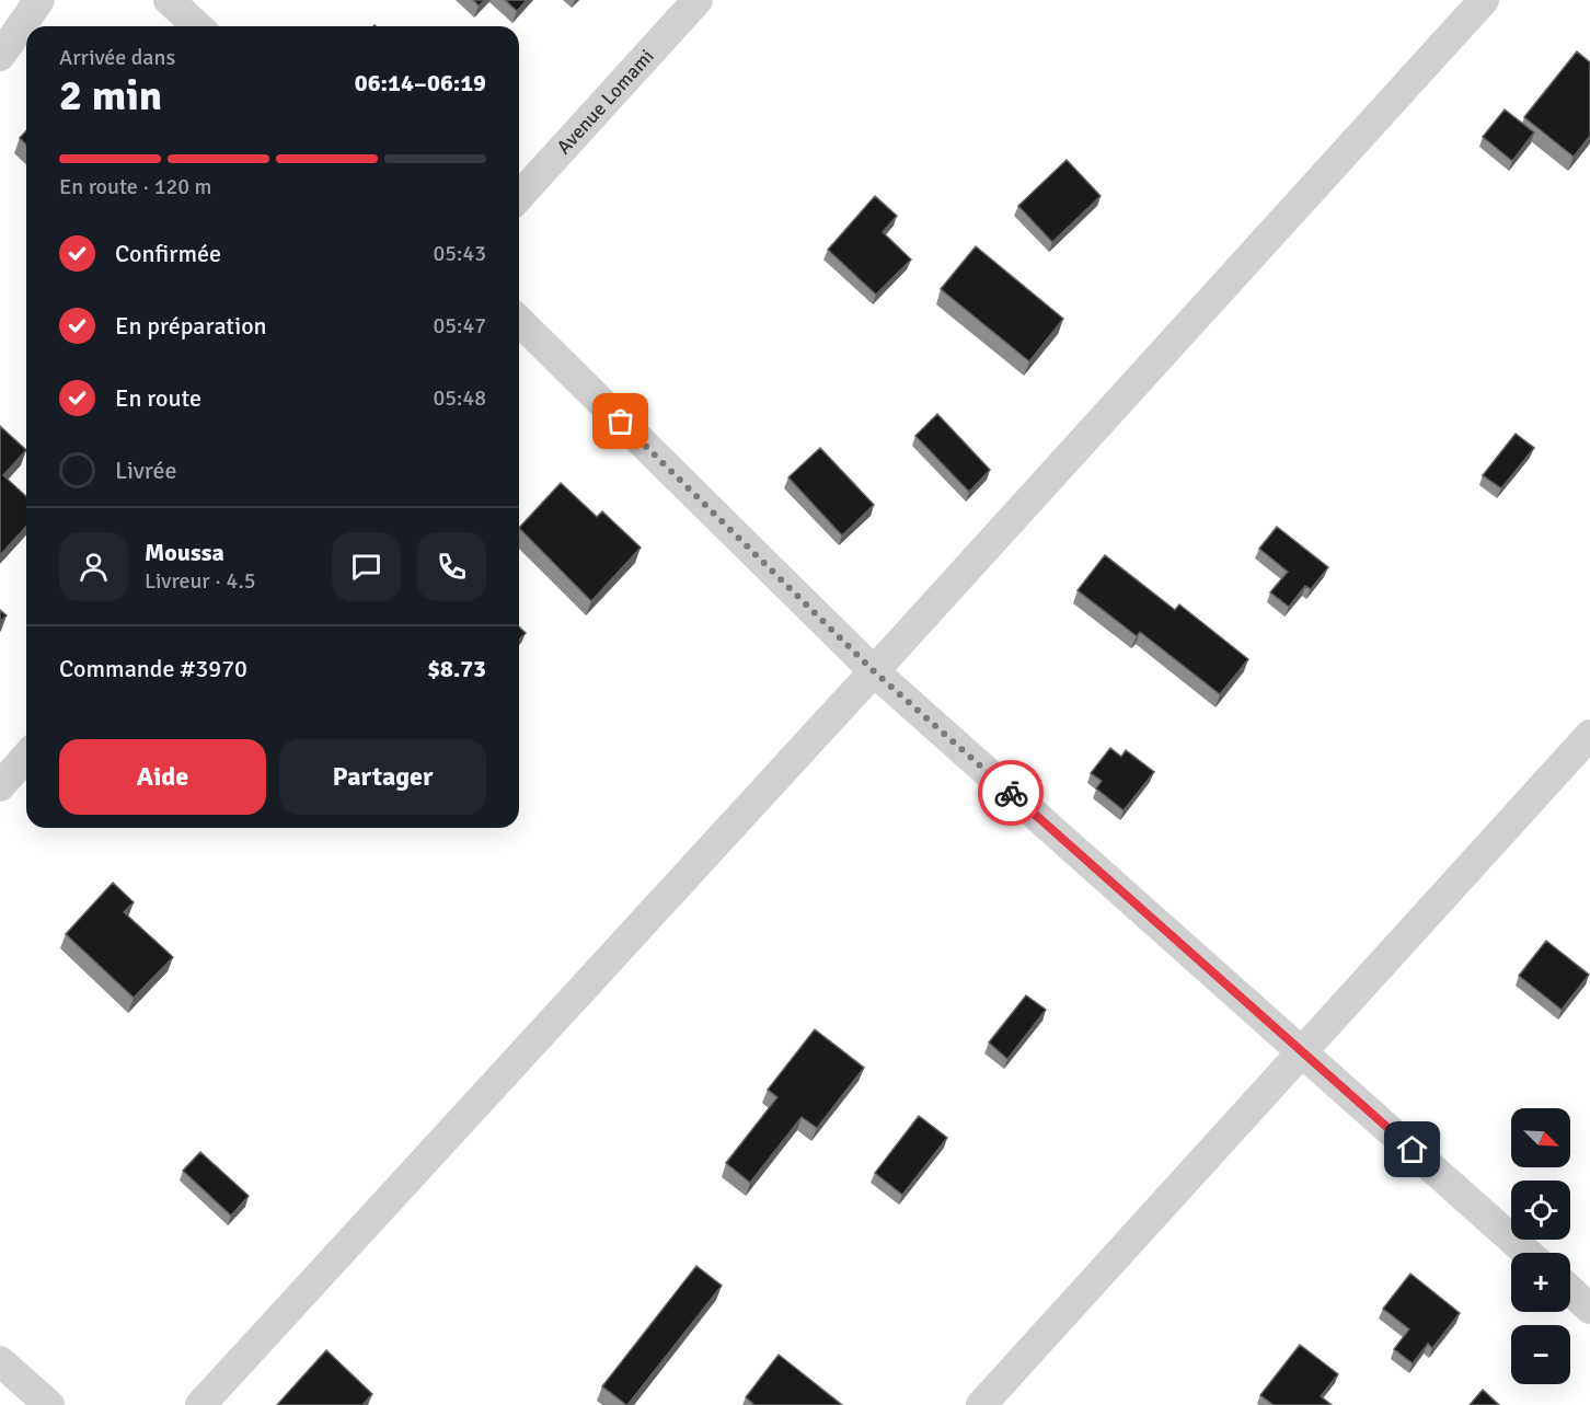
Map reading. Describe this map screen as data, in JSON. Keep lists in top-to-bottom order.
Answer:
{
  "streets": {
    "street": ["Avenue Lomami"]
  },
  "north": "bottom right",
  "page": {
    "heading": ["2 min", "Arrivée dans", "06:14–06:19"],
    "panel": [
      "Moussa",
      "Livreur · 4.5",
      "Commande #3970",
      "$8.73"
    ],
    "bar": "En route · 120 m",
    "list": [
      ["Confirmée", "05:43"],
      ["En préparation", "05:47"],
      ["En route", "05:48"],
      "Livrée"
    ],
    "buttons": ["Aide", "Partager"],
    "map_buttons": ["+", "−"]
  }
}
